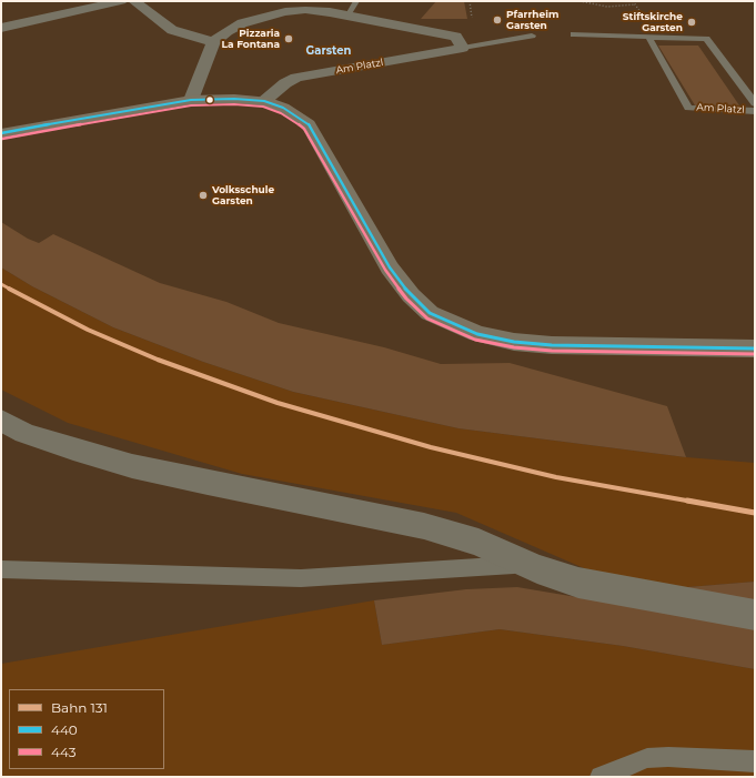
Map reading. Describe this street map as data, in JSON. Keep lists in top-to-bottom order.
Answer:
{
  "streets": {
    "street": ["Am Platzl"]
  },
  "districts": ["Garsten"],
  "places": [
    "Pfarrheim Garsten",
    "Stiftskirche Garsten",
    "Pizzaria La Fontana",
    "Volksschule Garsten"
  ],
  "lines": ["transit line 440", "transit line 443", "rail line 131"],
  "legend": ["Bahn 131", "440", "443"]
}
